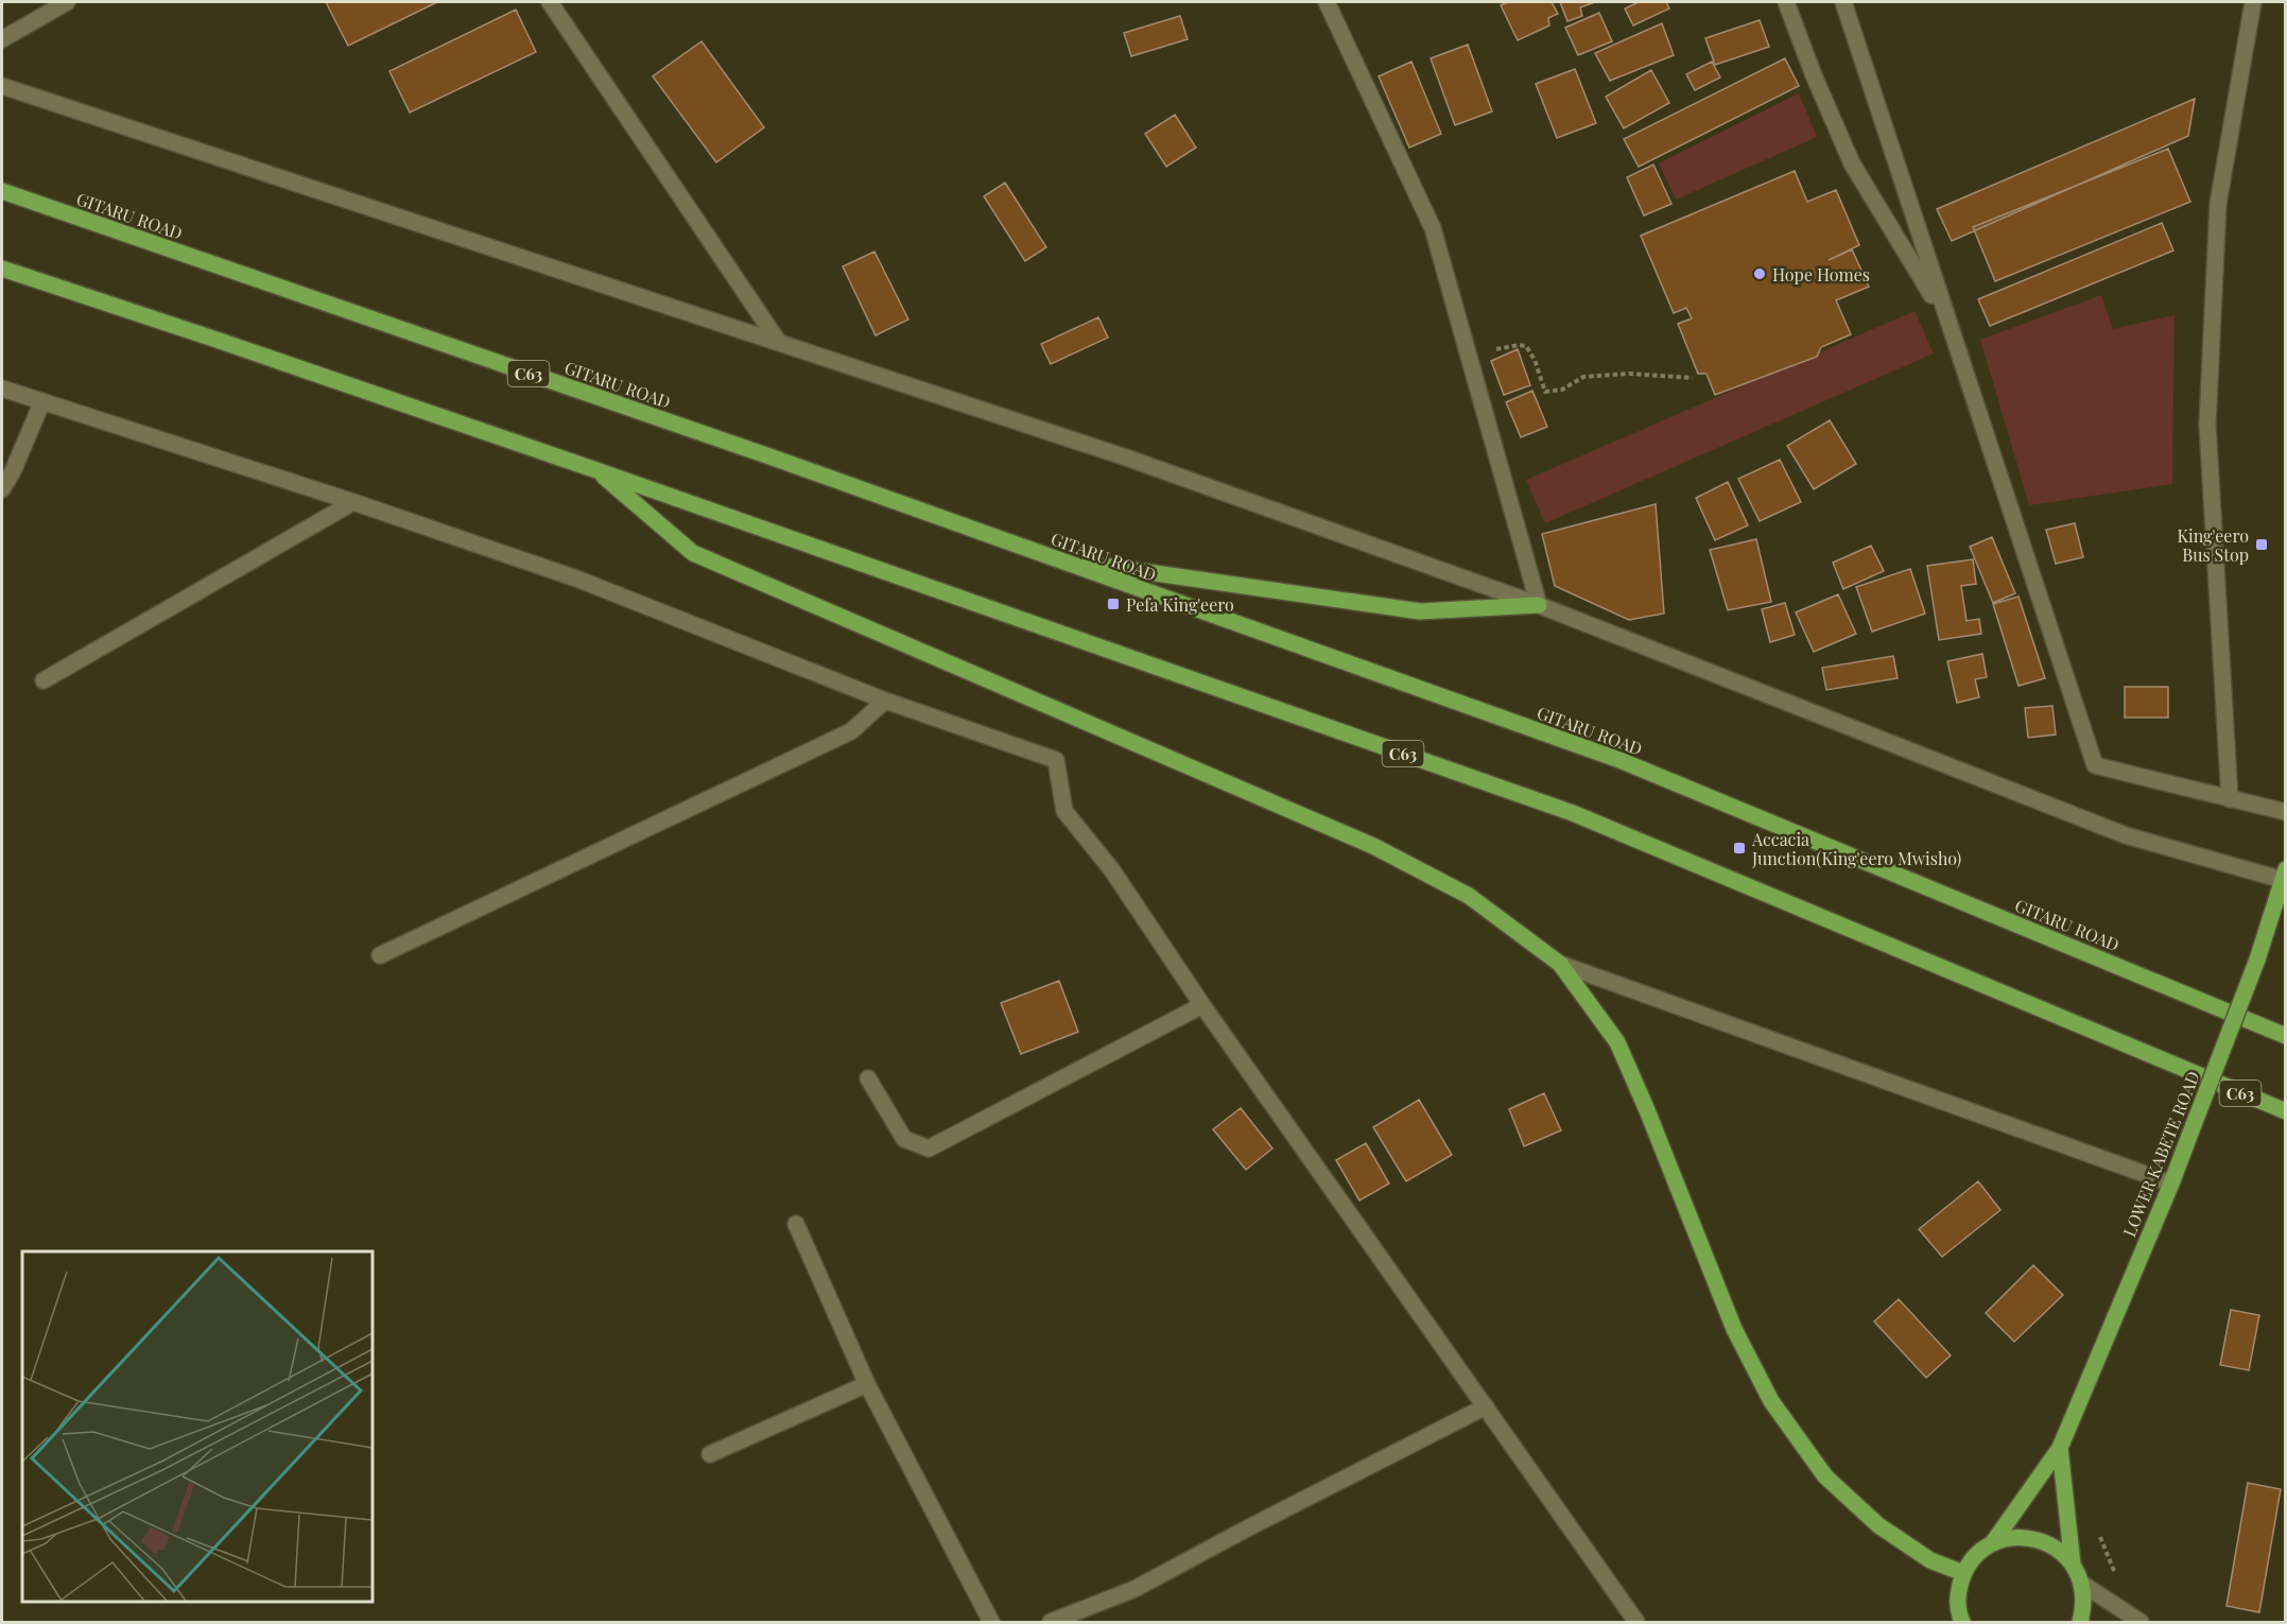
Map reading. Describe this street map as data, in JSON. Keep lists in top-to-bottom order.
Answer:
{
  "streets": {
    "main road": ["GITARU ROAD", "C63", "LOWER KABETE ROAD"]
  },
  "places": {
    "other": ["Hope Homes"],
    "transit": ["King'eero Bus Stop", "Pefa King'eero", "Accacia Junction(King'eero Mwisho)"]
  }
}
